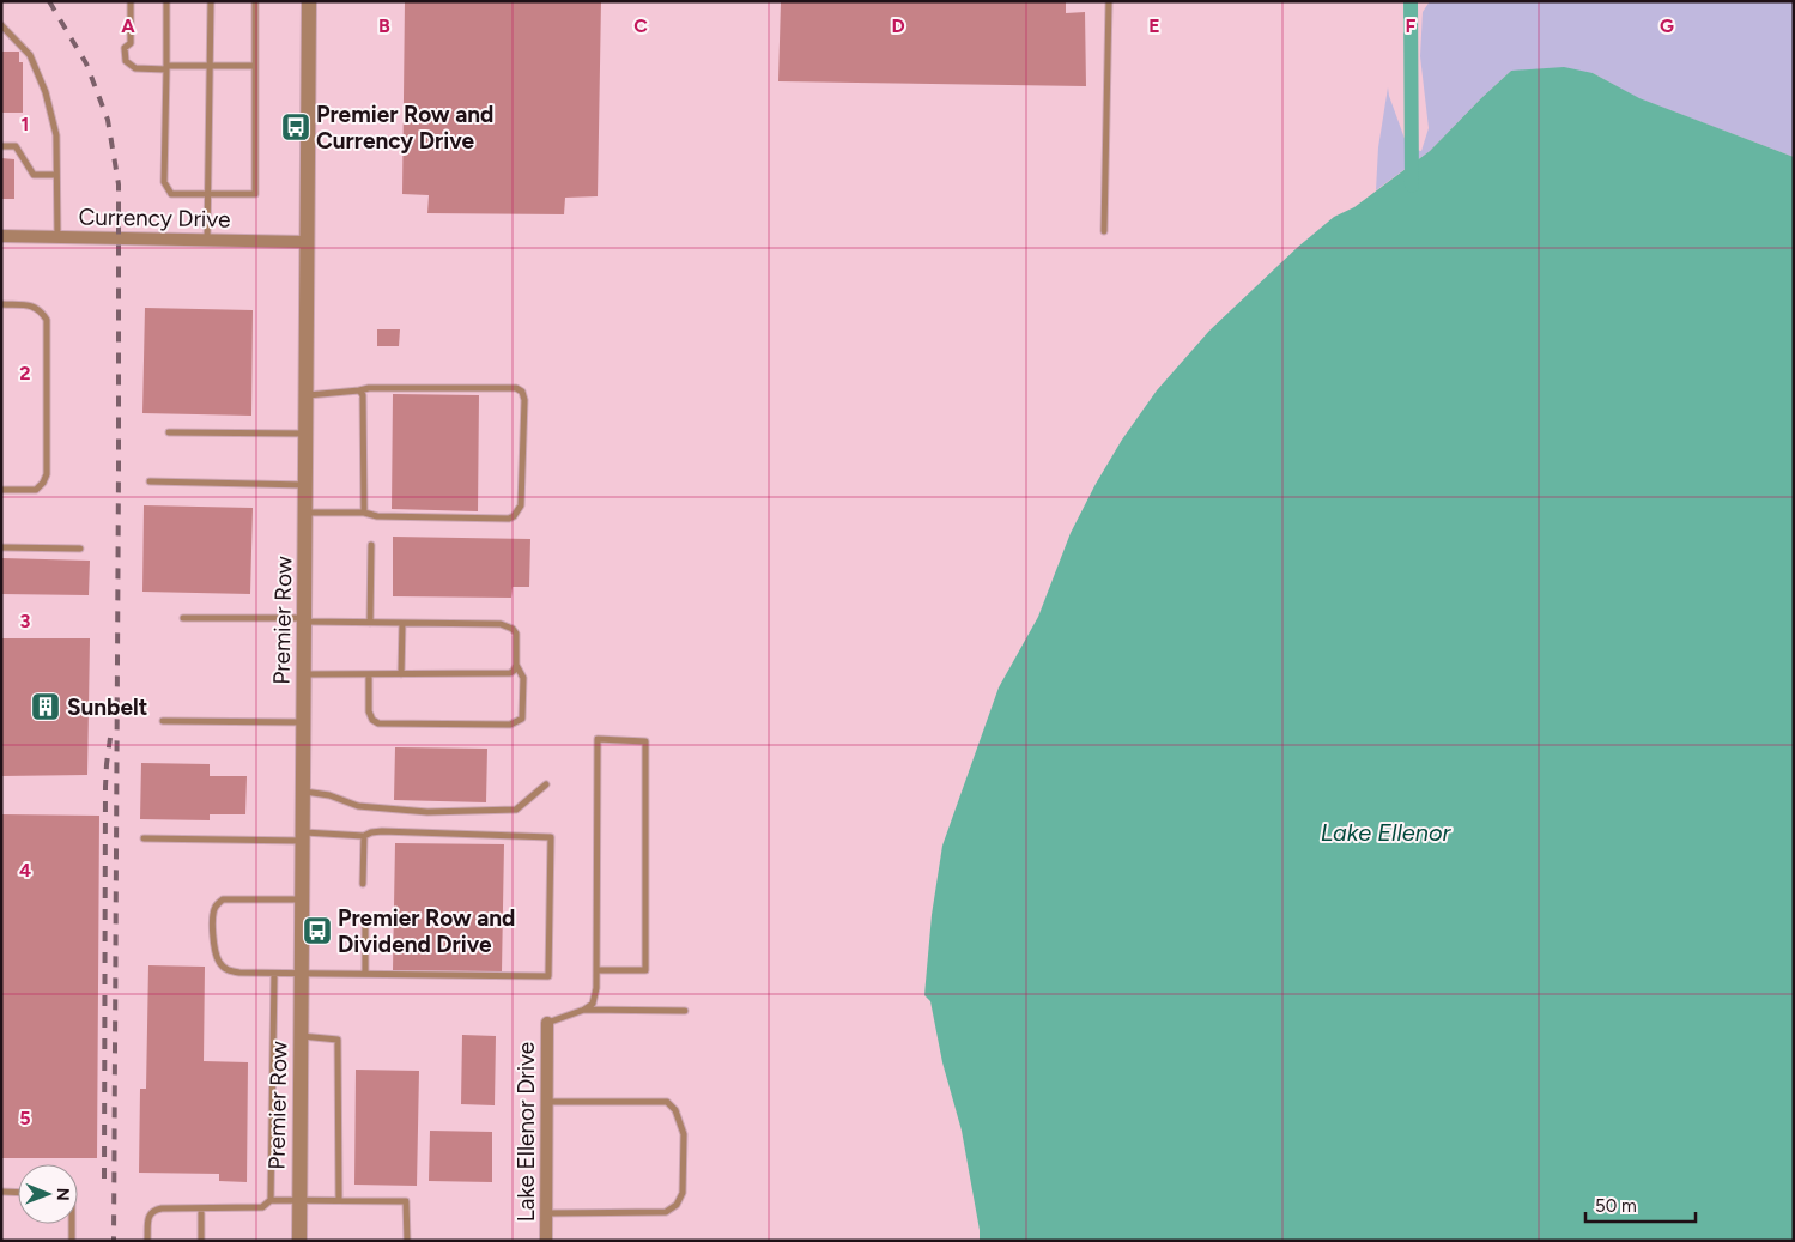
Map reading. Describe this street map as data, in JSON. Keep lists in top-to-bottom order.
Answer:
{
  "streets": {
    "street": ["Currency Drive", "Premier Row", "Lake Ellenor Drive"]
  },
  "crossings": [
    ["Currency Drive", "Premier Row"]
  ],
  "water": ["Lake Ellenor"],
  "places": {
    "bus stop": ["Premier Row and Currency Drive", "Premier Row and Dividend Drive"],
    "building": ["Sunbelt"]
  },
  "scale_bar": "50 m",
  "north": "right",
  "grid": {
    "columns": [
      "A",
      "B",
      "C",
      "D",
      "E",
      "F",
      "G"
    ],
    "rows": [
      "1",
      "2",
      "3",
      "4",
      "5"
    ]
  }
}
